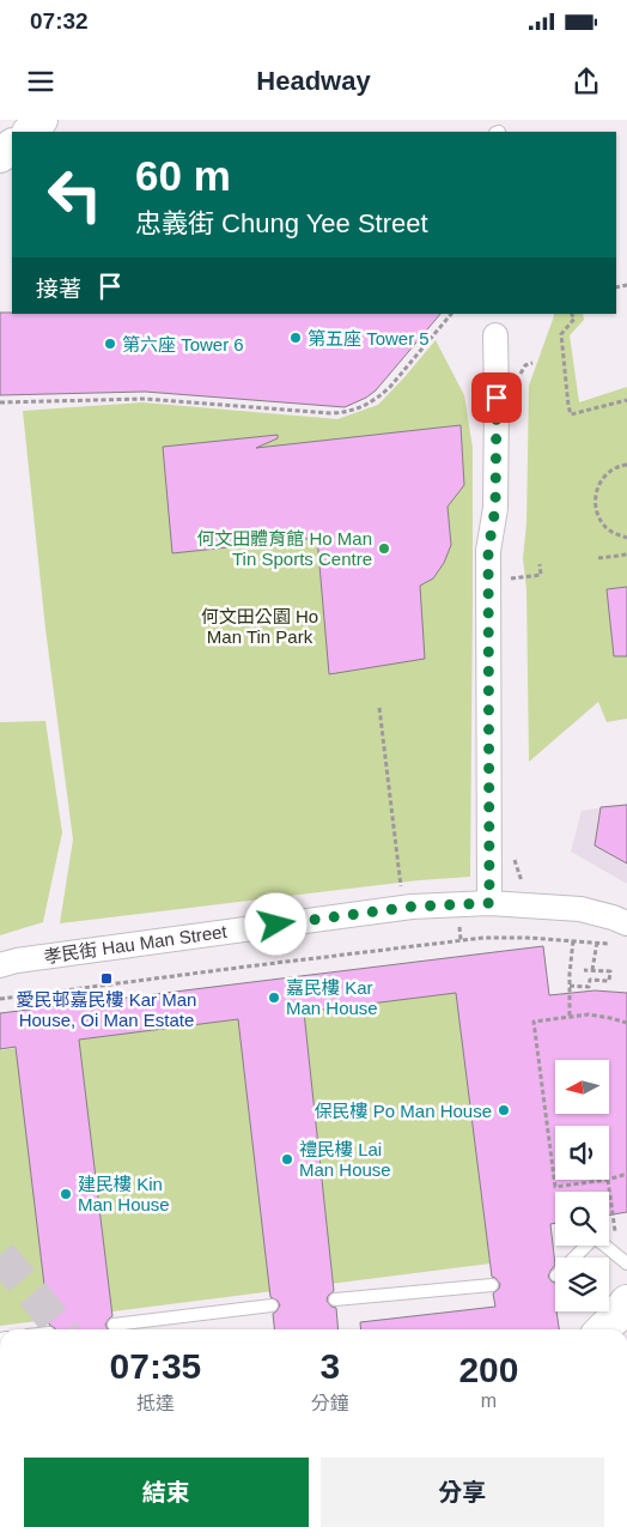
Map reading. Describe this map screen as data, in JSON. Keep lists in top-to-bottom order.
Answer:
{
  "streets": {
    "street": ["孝民街 Hau Man Street"]
  },
  "parks": ["何文田公園 Ho Man Tin Park"],
  "places": {
    "other": [
      "第五座 Tower 5",
      "第六座 Tower 6",
      "何文田體育館 Ho Man Tin Sports Centre",
      "嘉民樓 Kar Man House",
      "保民樓 Po Man House",
      "禮民樓 Lai Man House",
      "建民樓 Kin Man House"
    ],
    "transit": ["愛民邨嘉民樓 Kar Man House, Oi Man Estate"]
  },
  "north": "left",
  "page": {
    "status": "07:32",
    "header": "Headway",
    "turn": ["60 m", "忠義街 Chung Yee Street"],
    "then": "接著",
    "eta": [
      "07:35",
      "抵達",
      "3",
      "分鐘",
      "200",
      "m"
    ],
    "buttons": ["結束", "分享"]
  }
}
